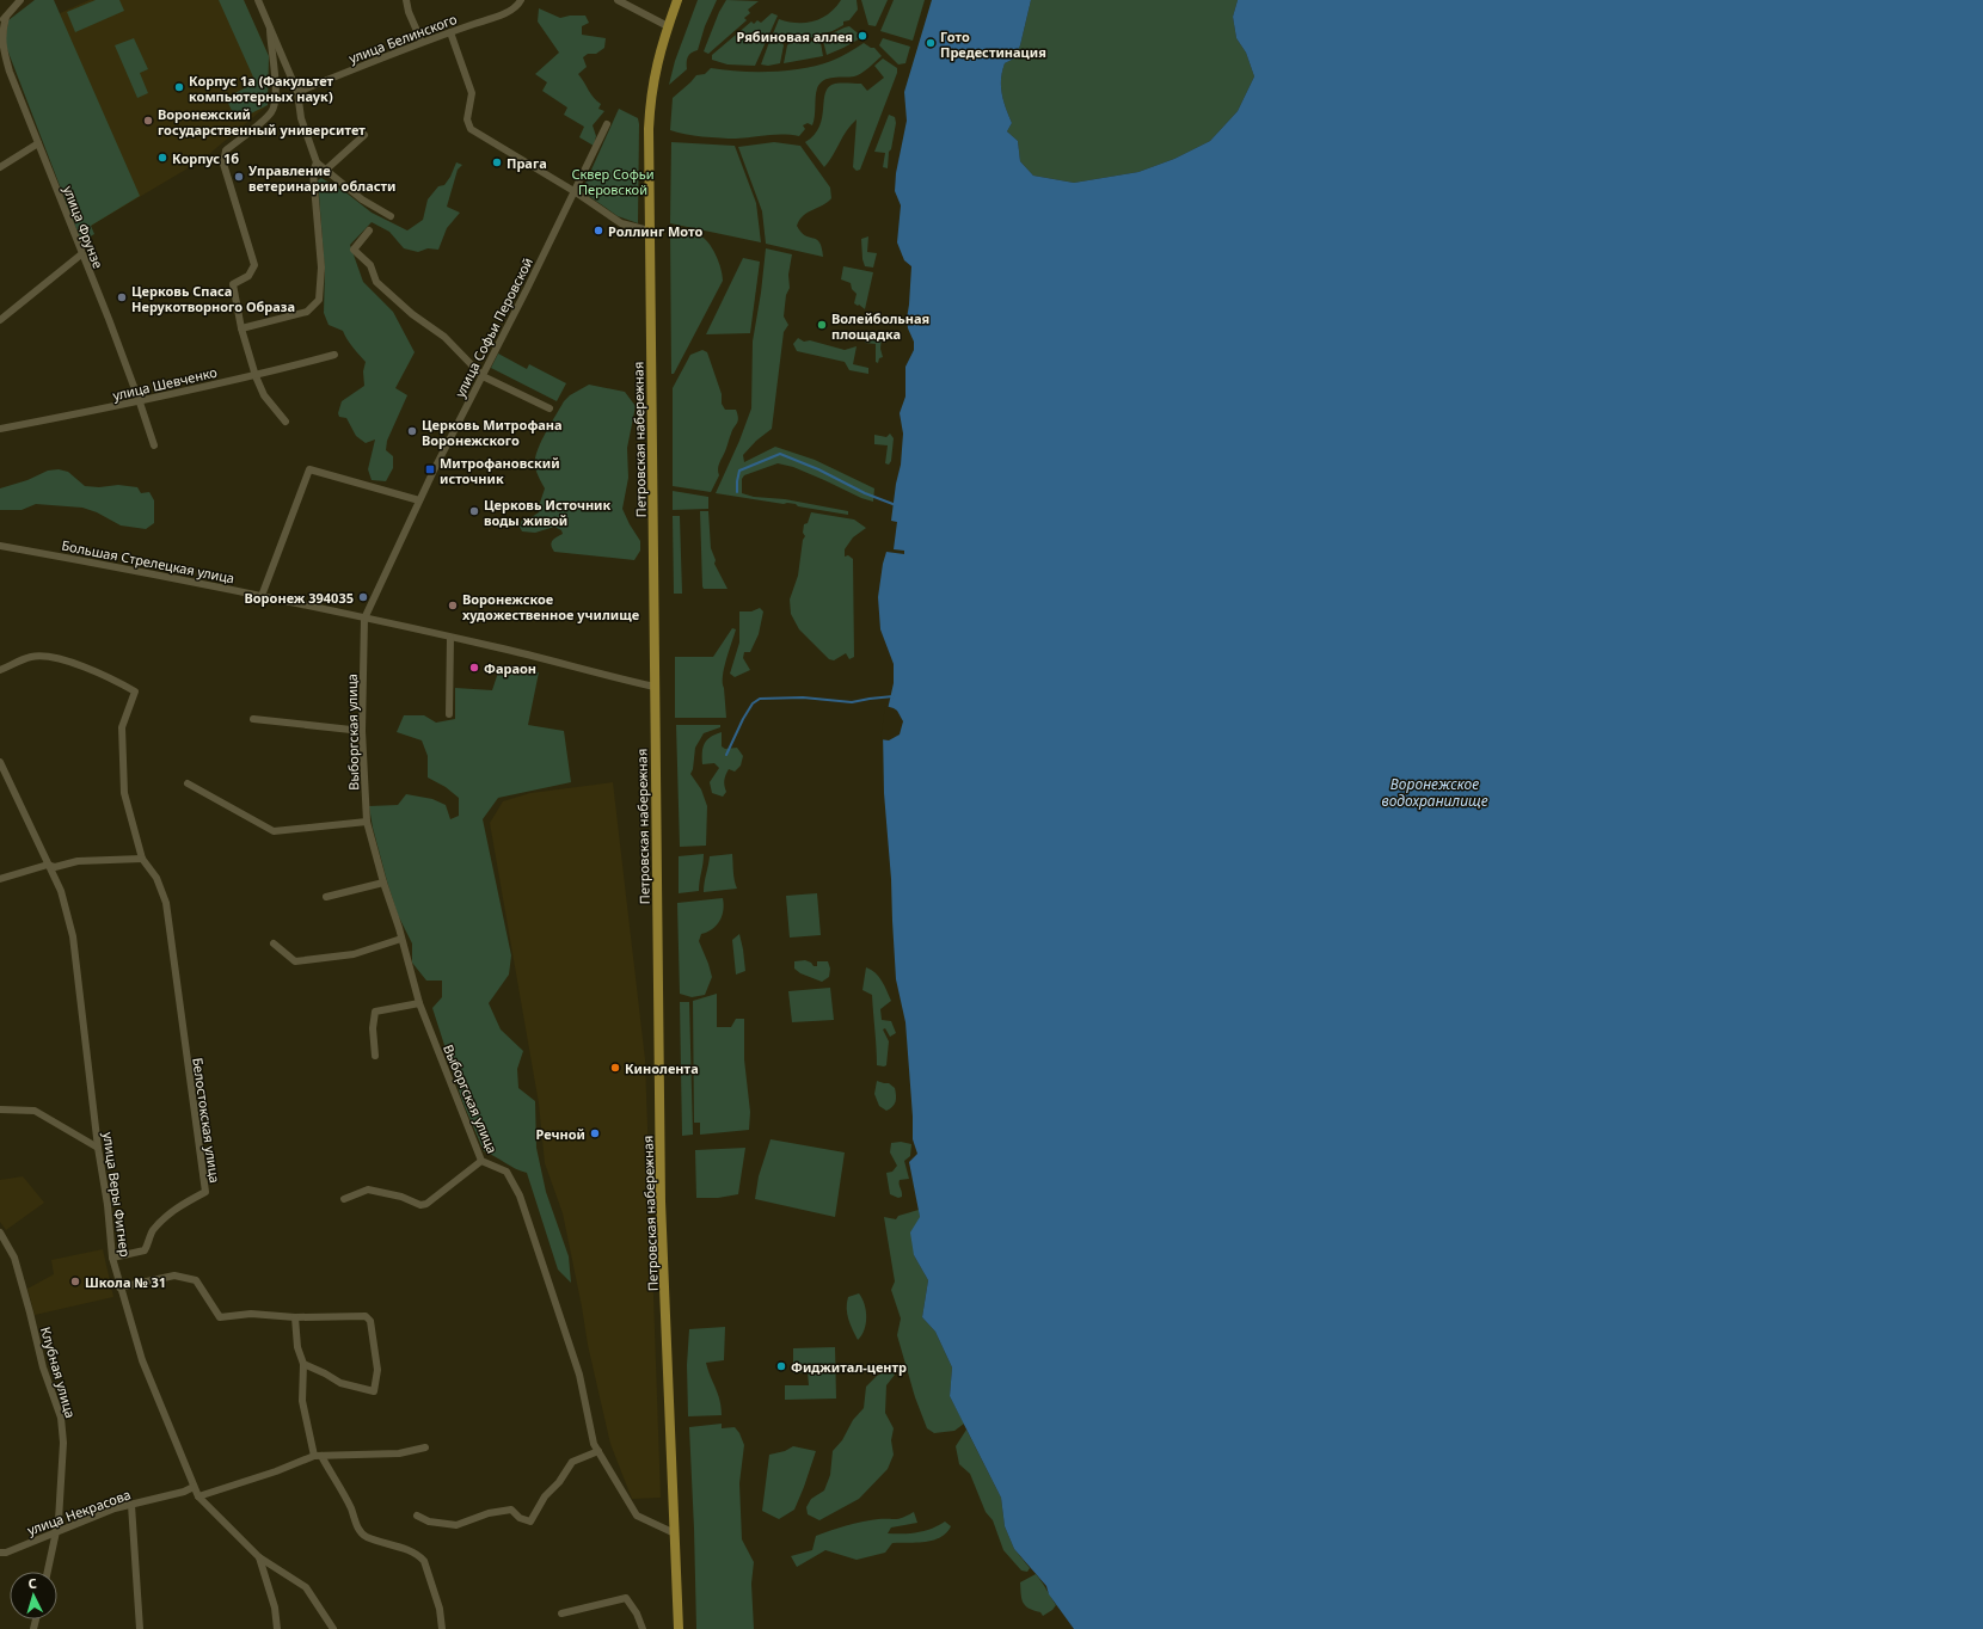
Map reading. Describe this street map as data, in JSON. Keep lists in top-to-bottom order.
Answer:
{
  "streets": {
    "main road": ["Петровская набережная"],
    "street": [
      "улица Белинского",
      "улица Фрунзе",
      "улица Софьи Перовской",
      "улица Шевченко",
      "Большая Стрелецкая улица",
      "Выборгская улица",
      "Белостокская улица",
      "улица Веры Фигнер",
      "Клубная улица",
      "улица Некрасова"
    ]
  },
  "crossings": [
    ["улица Фрунзе", "улица Шевченко"],
    ["улица Софьи Перовской", "Большая Стрелецкая улица"],
    ["улица Софьи Перовской", "Выборгская улица"],
    ["Петровская набережная", "Большая Стрелецкая улица"],
    ["Петровская набережная", "Выборгская улица"],
    ["Большая Стрелецкая улица", "Выборгская улица"],
    ["Белостокская улица", "улица Веры Фигнер"],
    ["улица Веры Фигнер", "улица Некрасова"],
    ["Клубная улица", "улица Некрасова"]
  ],
  "water": ["Воронежское водохранилище"],
  "parks": ["Сквер Софьи Перовской"],
  "places": {
    "other": [
      "Рябиновая аллея",
      "Гото Предестинация",
      "Корпус 1а (Факультет компьютерных наук)",
      "Воронежский государственный университет",
      "Корпус 1б",
      "Прага",
      "Управление ветеринарии области",
      "Роллинг Мото",
      "Церковь Спаса Нерукотворного Образа",
      "Волейбольная площадка",
      "Церковь Митрофана Воронежского",
      "Церковь Источник воды живой",
      "Воронеж 394035",
      "Воронежское художественное училище",
      "Фараон",
      "Кинолента",
      "Речной",
      "Школа № 31",
      "Фиджитал-центр"
    ],
    "transit": ["Митрофановский источник"]
  },
  "north": "top"
}
